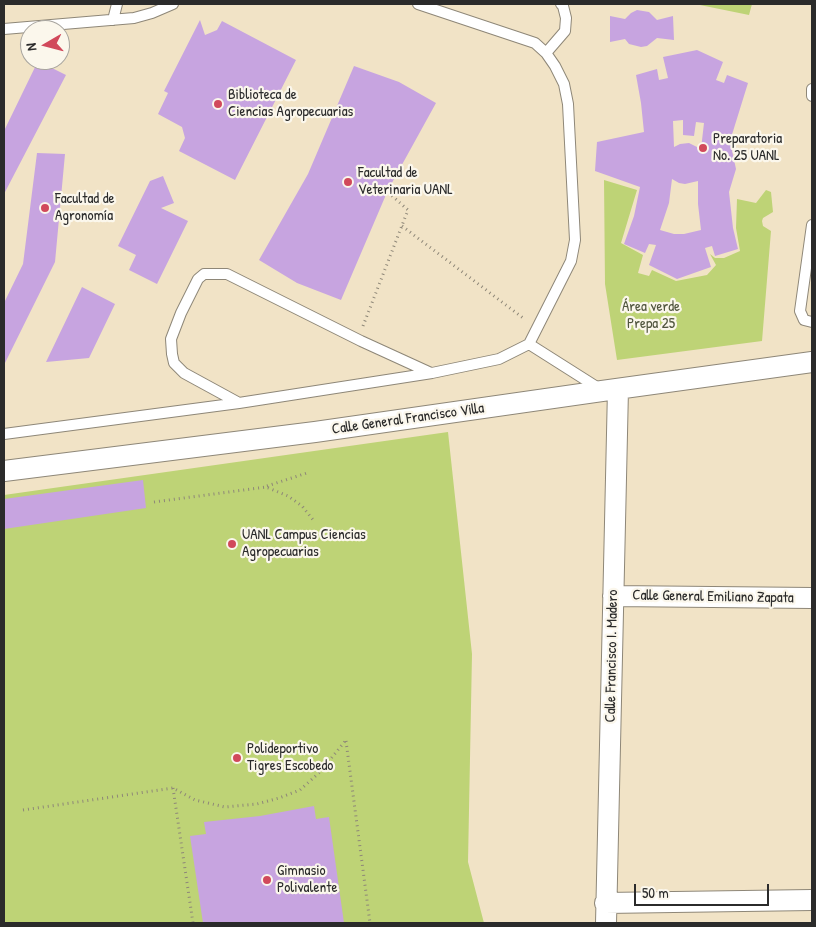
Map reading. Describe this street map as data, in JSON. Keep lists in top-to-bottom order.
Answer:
{
  "streets": {
    "street": ["Calle General Francisco Villa", "Calle General Emiliano Zapata", "Calle Francisco I. Madero"]
  },
  "crossings": [
    ["Calle General Francisco Villa", "Calle Francisco I. Madero"],
    ["Calle General Emiliano Zapata", "Calle Francisco I. Madero"]
  ],
  "parks": ["Área verde Prepa 25"],
  "places": [
    "Biblioteca de Ciencias Agropecuarias",
    "Preparatoria No. 25 UANL",
    "Facultad de Veterinaria UANL",
    "Facultad de Agronomía",
    "UANL Campus Ciencias Agropecuarias",
    "Polideportivo Tigres Escobedo",
    "Gimnasio Polivalente"
  ],
  "scale_bar": "50 m",
  "north": "left"
}
